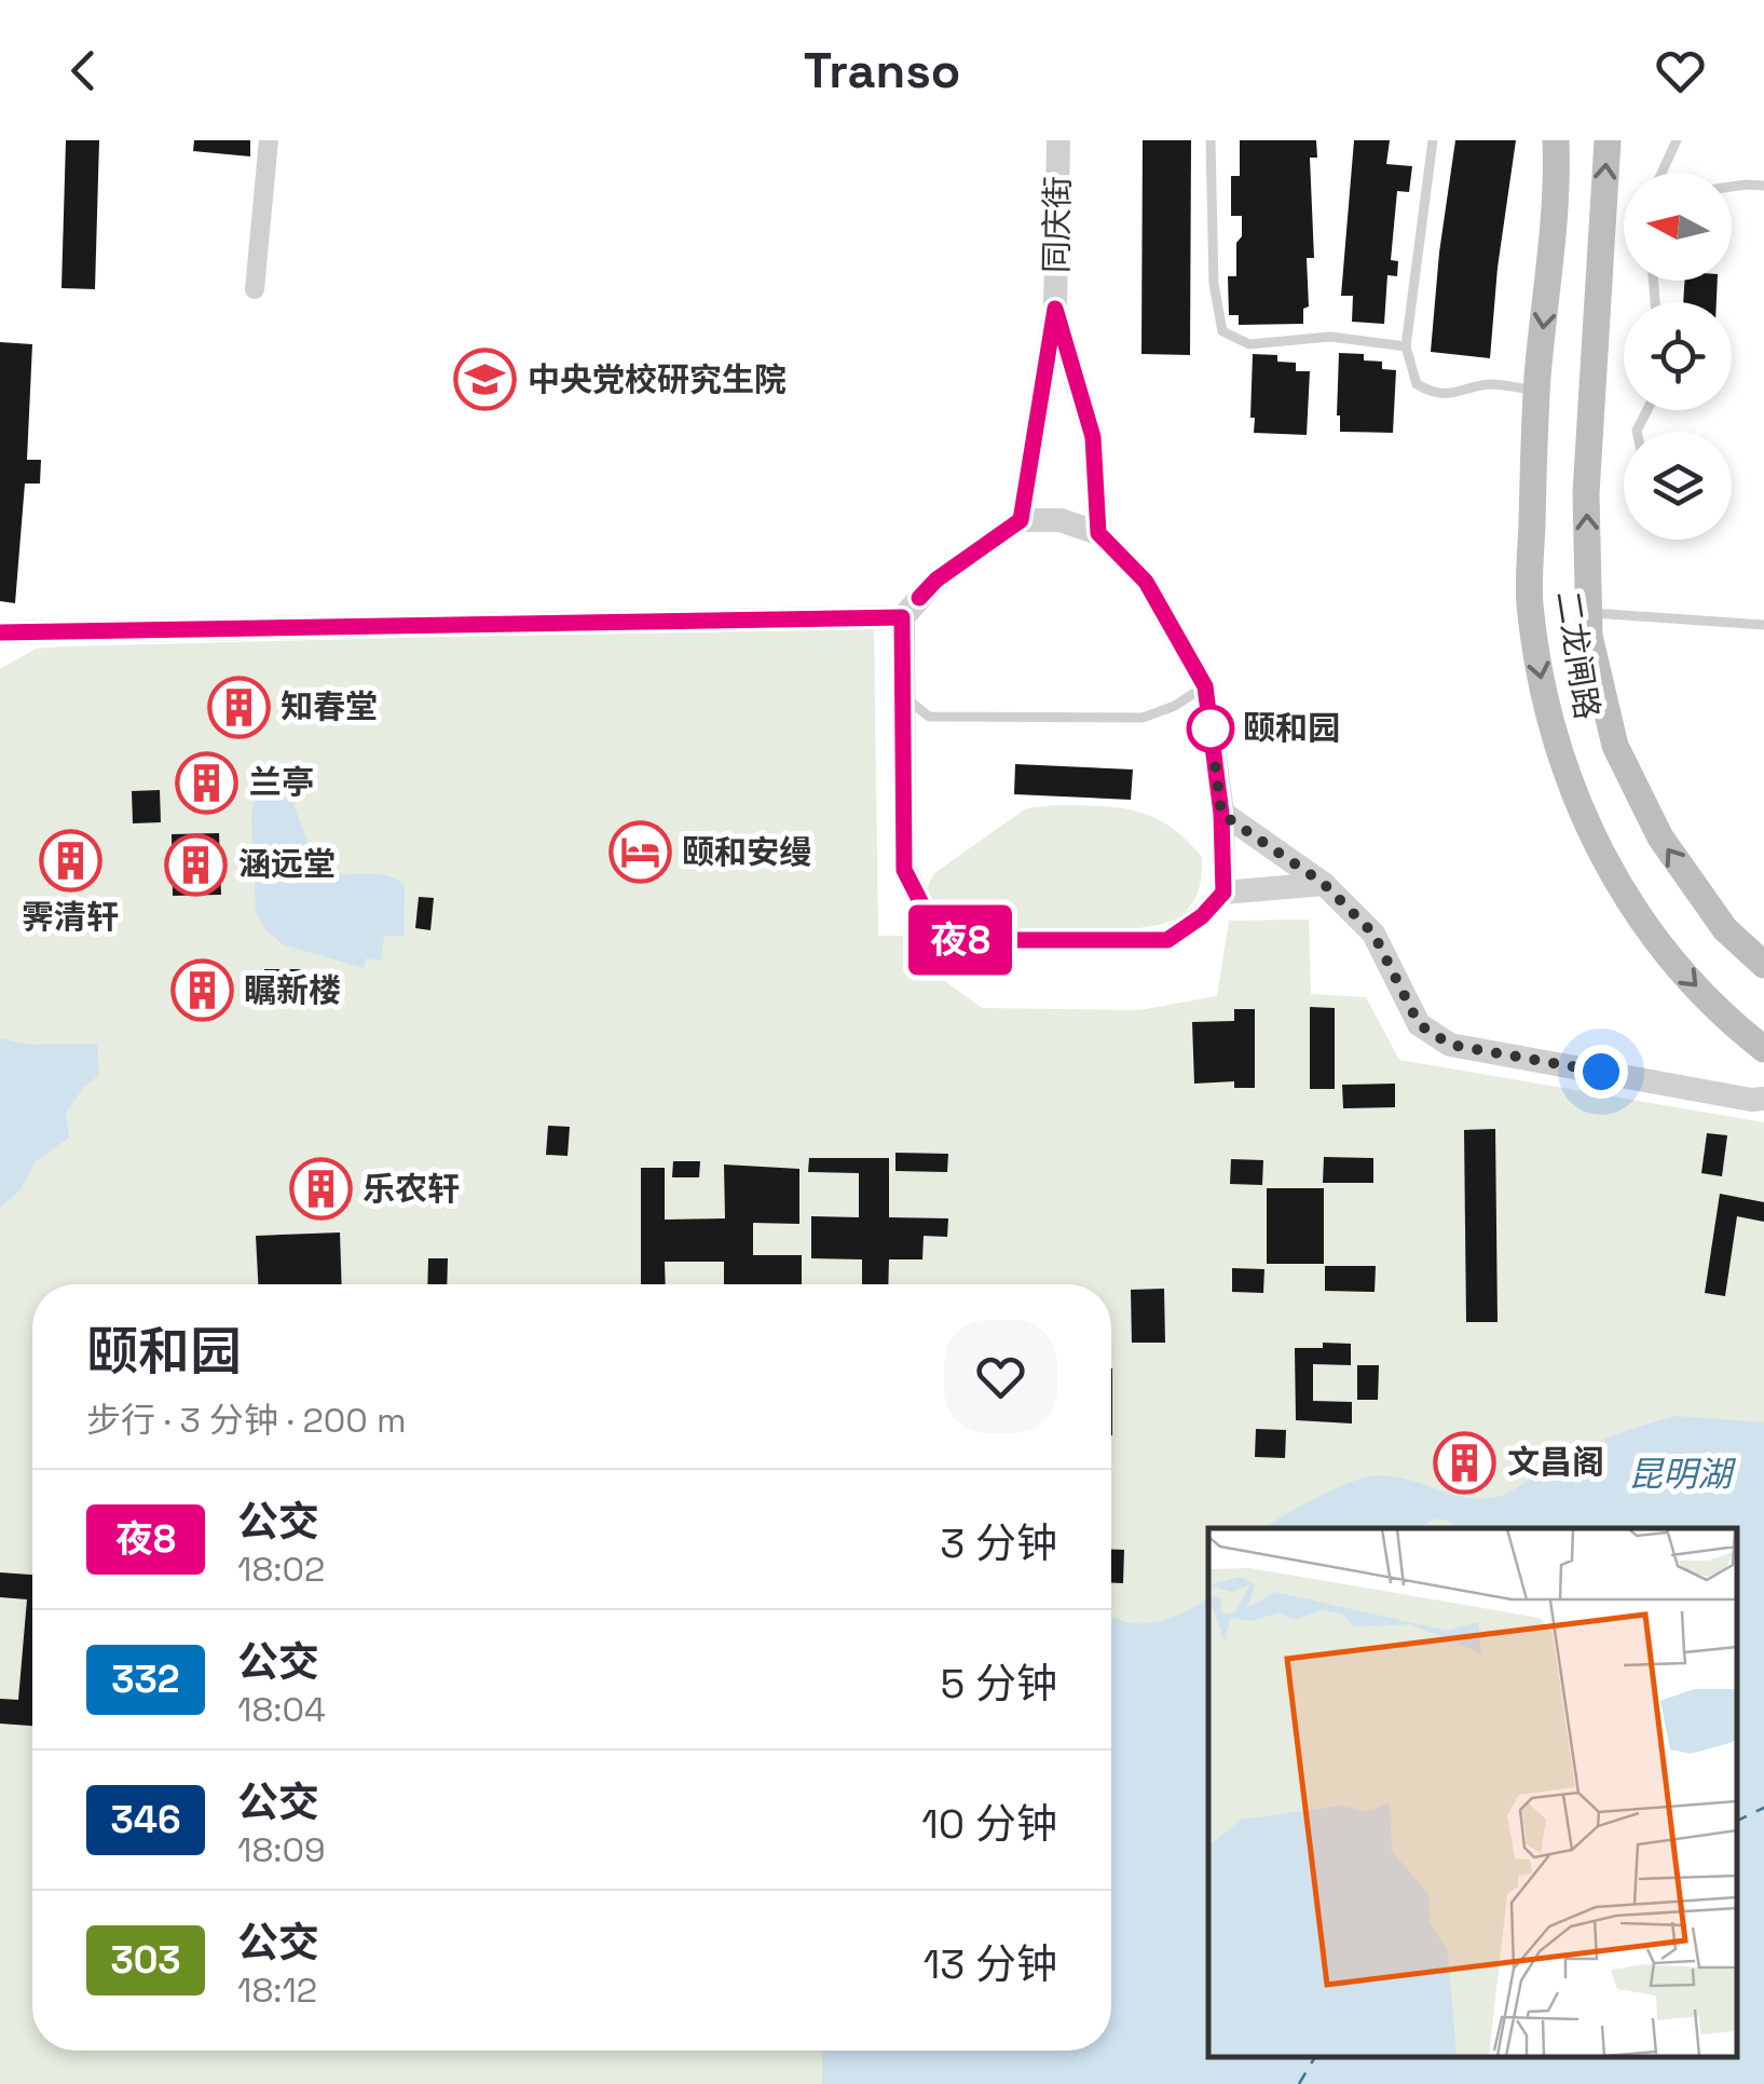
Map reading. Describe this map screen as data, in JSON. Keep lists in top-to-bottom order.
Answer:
{
  "streets": {
    "main road": ["二龙闸路"],
    "street": ["同庆街"]
  },
  "water": ["昆明湖"],
  "places": {
    "school or university": ["中央党校研究生院"],
    "building": [
      "知春堂",
      "兰亭",
      "霁清轩",
      "涵远堂",
      "瞩新楼",
      "乐农轩",
      "文昌阁"
    ],
    "other": ["颐和园"],
    "hotel": ["颐和安缦"]
  },
  "lines": ["bus line 夜8"],
  "north": "left",
  "page": {
    "header": "Transo",
    "on_map": "夜8",
    "heading": ["颐和园", "步行 · 3 分钟 · 200 m"],
    "list": [
      {
        "mark": "夜8",
        "name": "公交",
        "note": "18:02",
        "value": "3 分钟"
      },
      {
        "mark": "332",
        "name": "公交",
        "note": "18:04",
        "value": "5 分钟"
      },
      {
        "mark": "346",
        "name": "公交",
        "note": "18:09",
        "value": "10 分钟"
      },
      {
        "mark": "303",
        "name": "公交",
        "note": "18:12",
        "value": "13 分钟"
      }
    ]
  }
}
